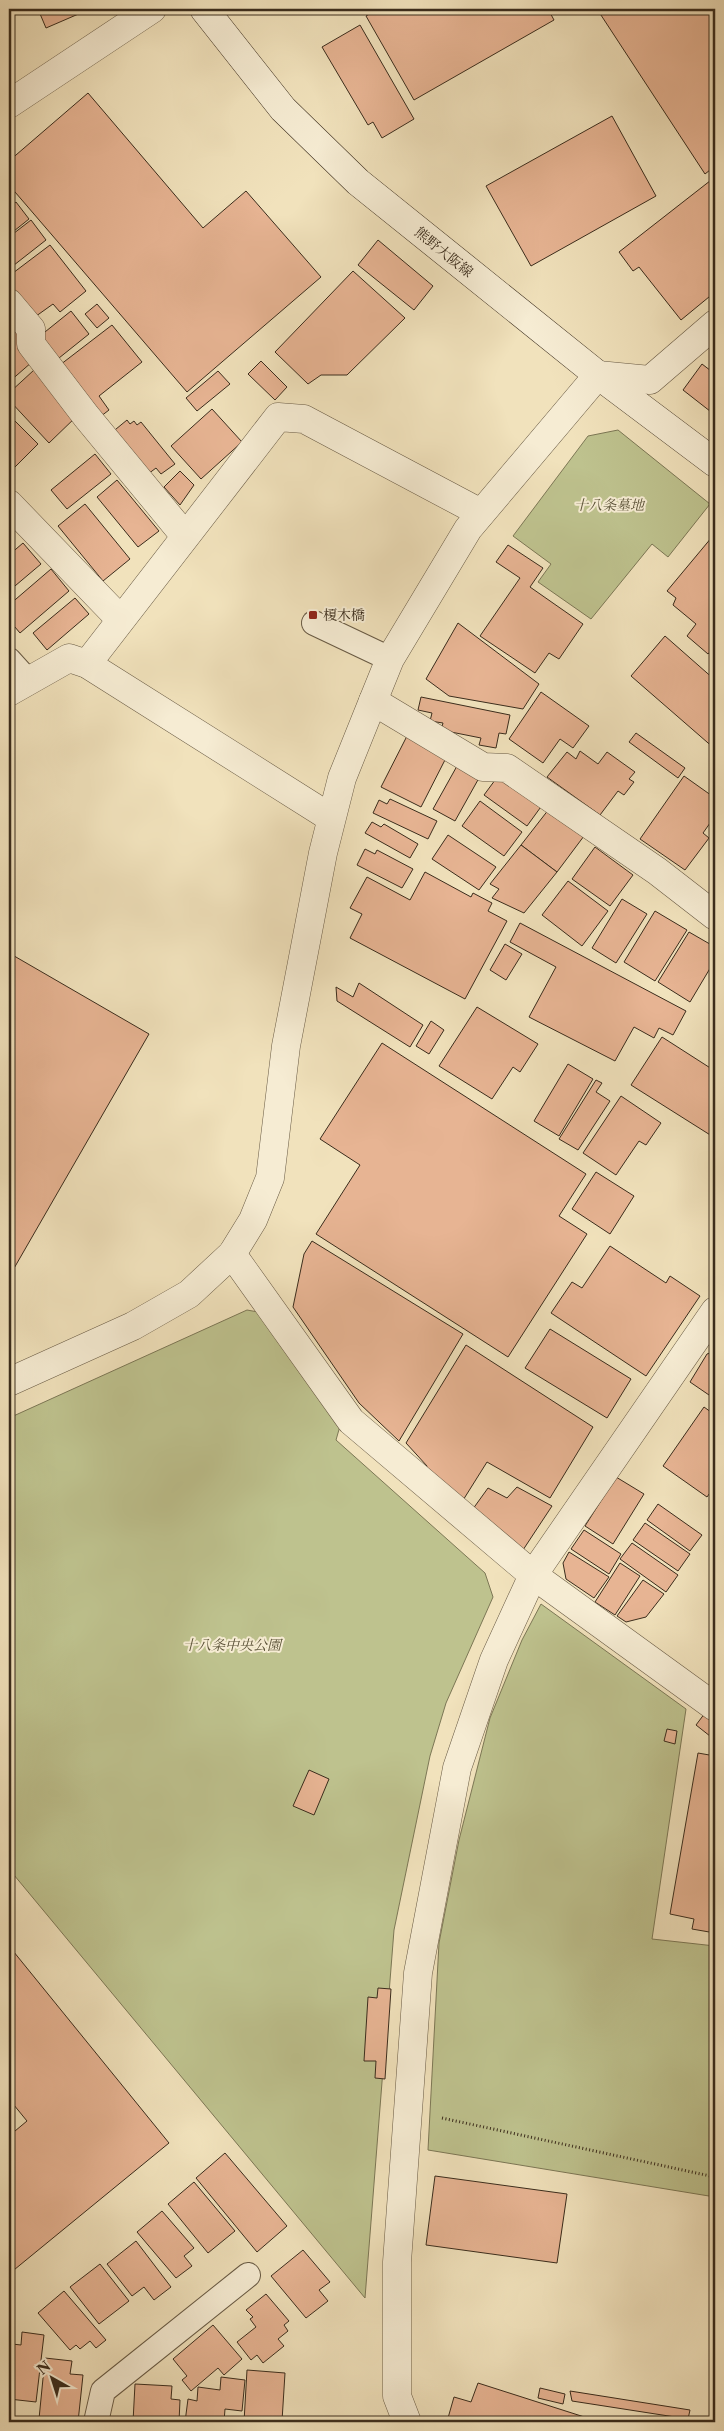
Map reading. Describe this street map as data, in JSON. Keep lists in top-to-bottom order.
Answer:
{
  "streets": {
    "street": ["熊野大阪線"]
  },
  "parks": ["十八条墓地", "十八条中央公園"],
  "places": {
    "transit": ["榎木橋"]
  },
  "north": "top left"
}
